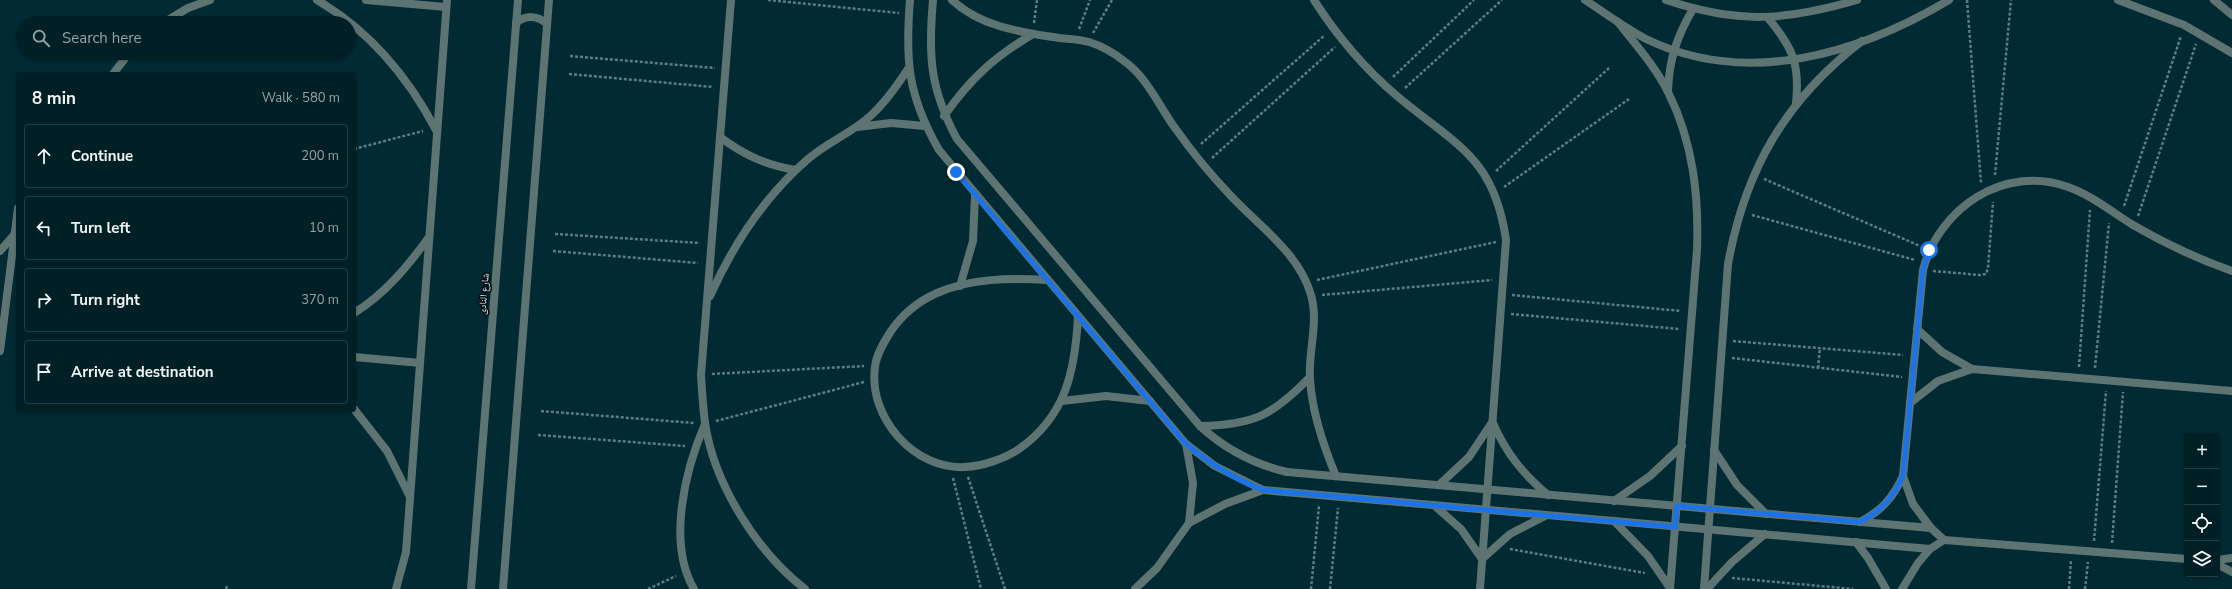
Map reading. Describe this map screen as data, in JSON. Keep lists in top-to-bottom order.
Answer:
{
  "streets": {
    "street": ["شارع النادى"]
  },
  "page": {
    "search": "Search here",
    "heading": ["8 min", "Walk · 580 m"],
    "list": [
      ["Continue", "200 m"],
      ["Turn left", "10 m"],
      ["Turn right", "370 m"],
      "Arrive at destination"
    ],
    "map_buttons": ["+", "−"]
  }
}
